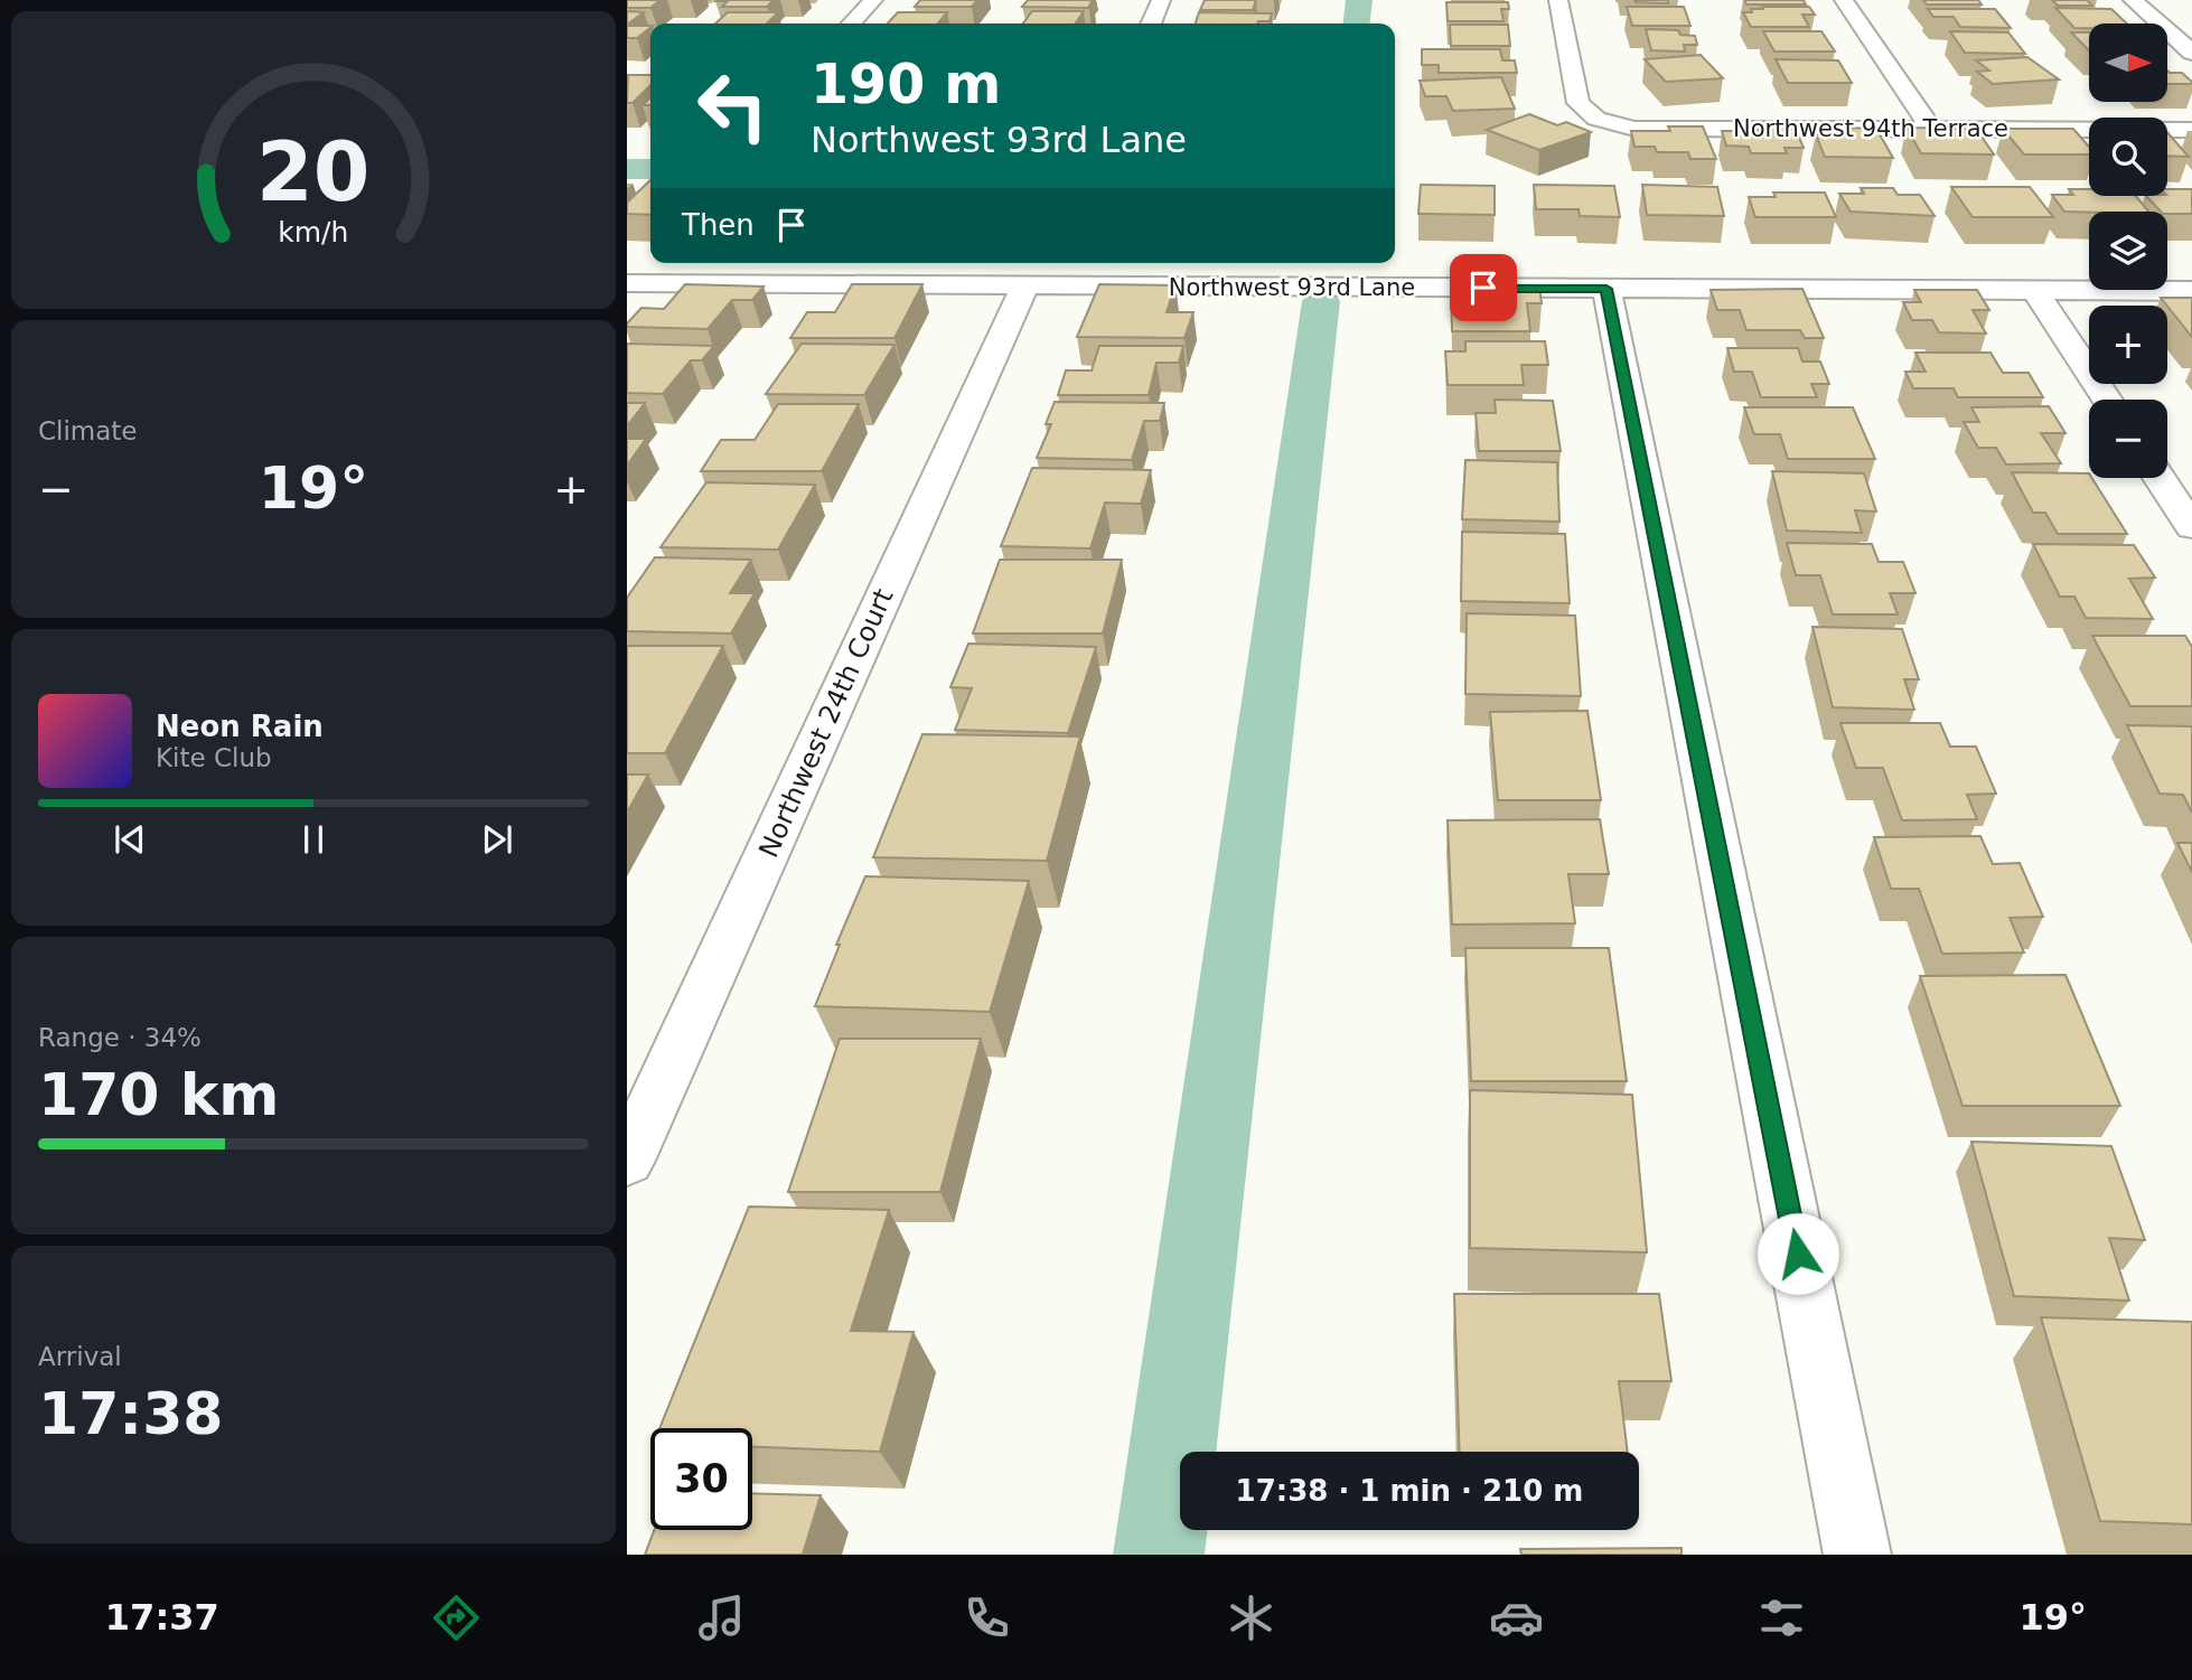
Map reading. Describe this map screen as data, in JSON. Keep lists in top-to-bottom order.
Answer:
{
  "streets": {
    "street": ["Northwest 94th Terrace", "Northwest 93rd Lane", "Northwest 24th Court"]
  },
  "crossings": [
    ["Northwest 93rd Lane", "Northwest 24th Court"]
  ],
  "north": "right",
  "page": {
    "map_buttons": ["+", "−"],
    "turn": ["190 m", "Northwest 93rd Lane"],
    "then": "Then",
    "tile": [
      "Climate",
      ["Range · 34%", "170 km"],
      ["Arrival", "17:38"]
    ],
    "heat": ["−", "19°", "+"],
    "song": ["Neon Rain", "Kite Club"],
    "limit": "30",
    "trip": "17:38 · 1 min · 210 m",
    "tabs": ["17:37", "19°"],
    "gauge": ["20", "km/h"]
  }
}
